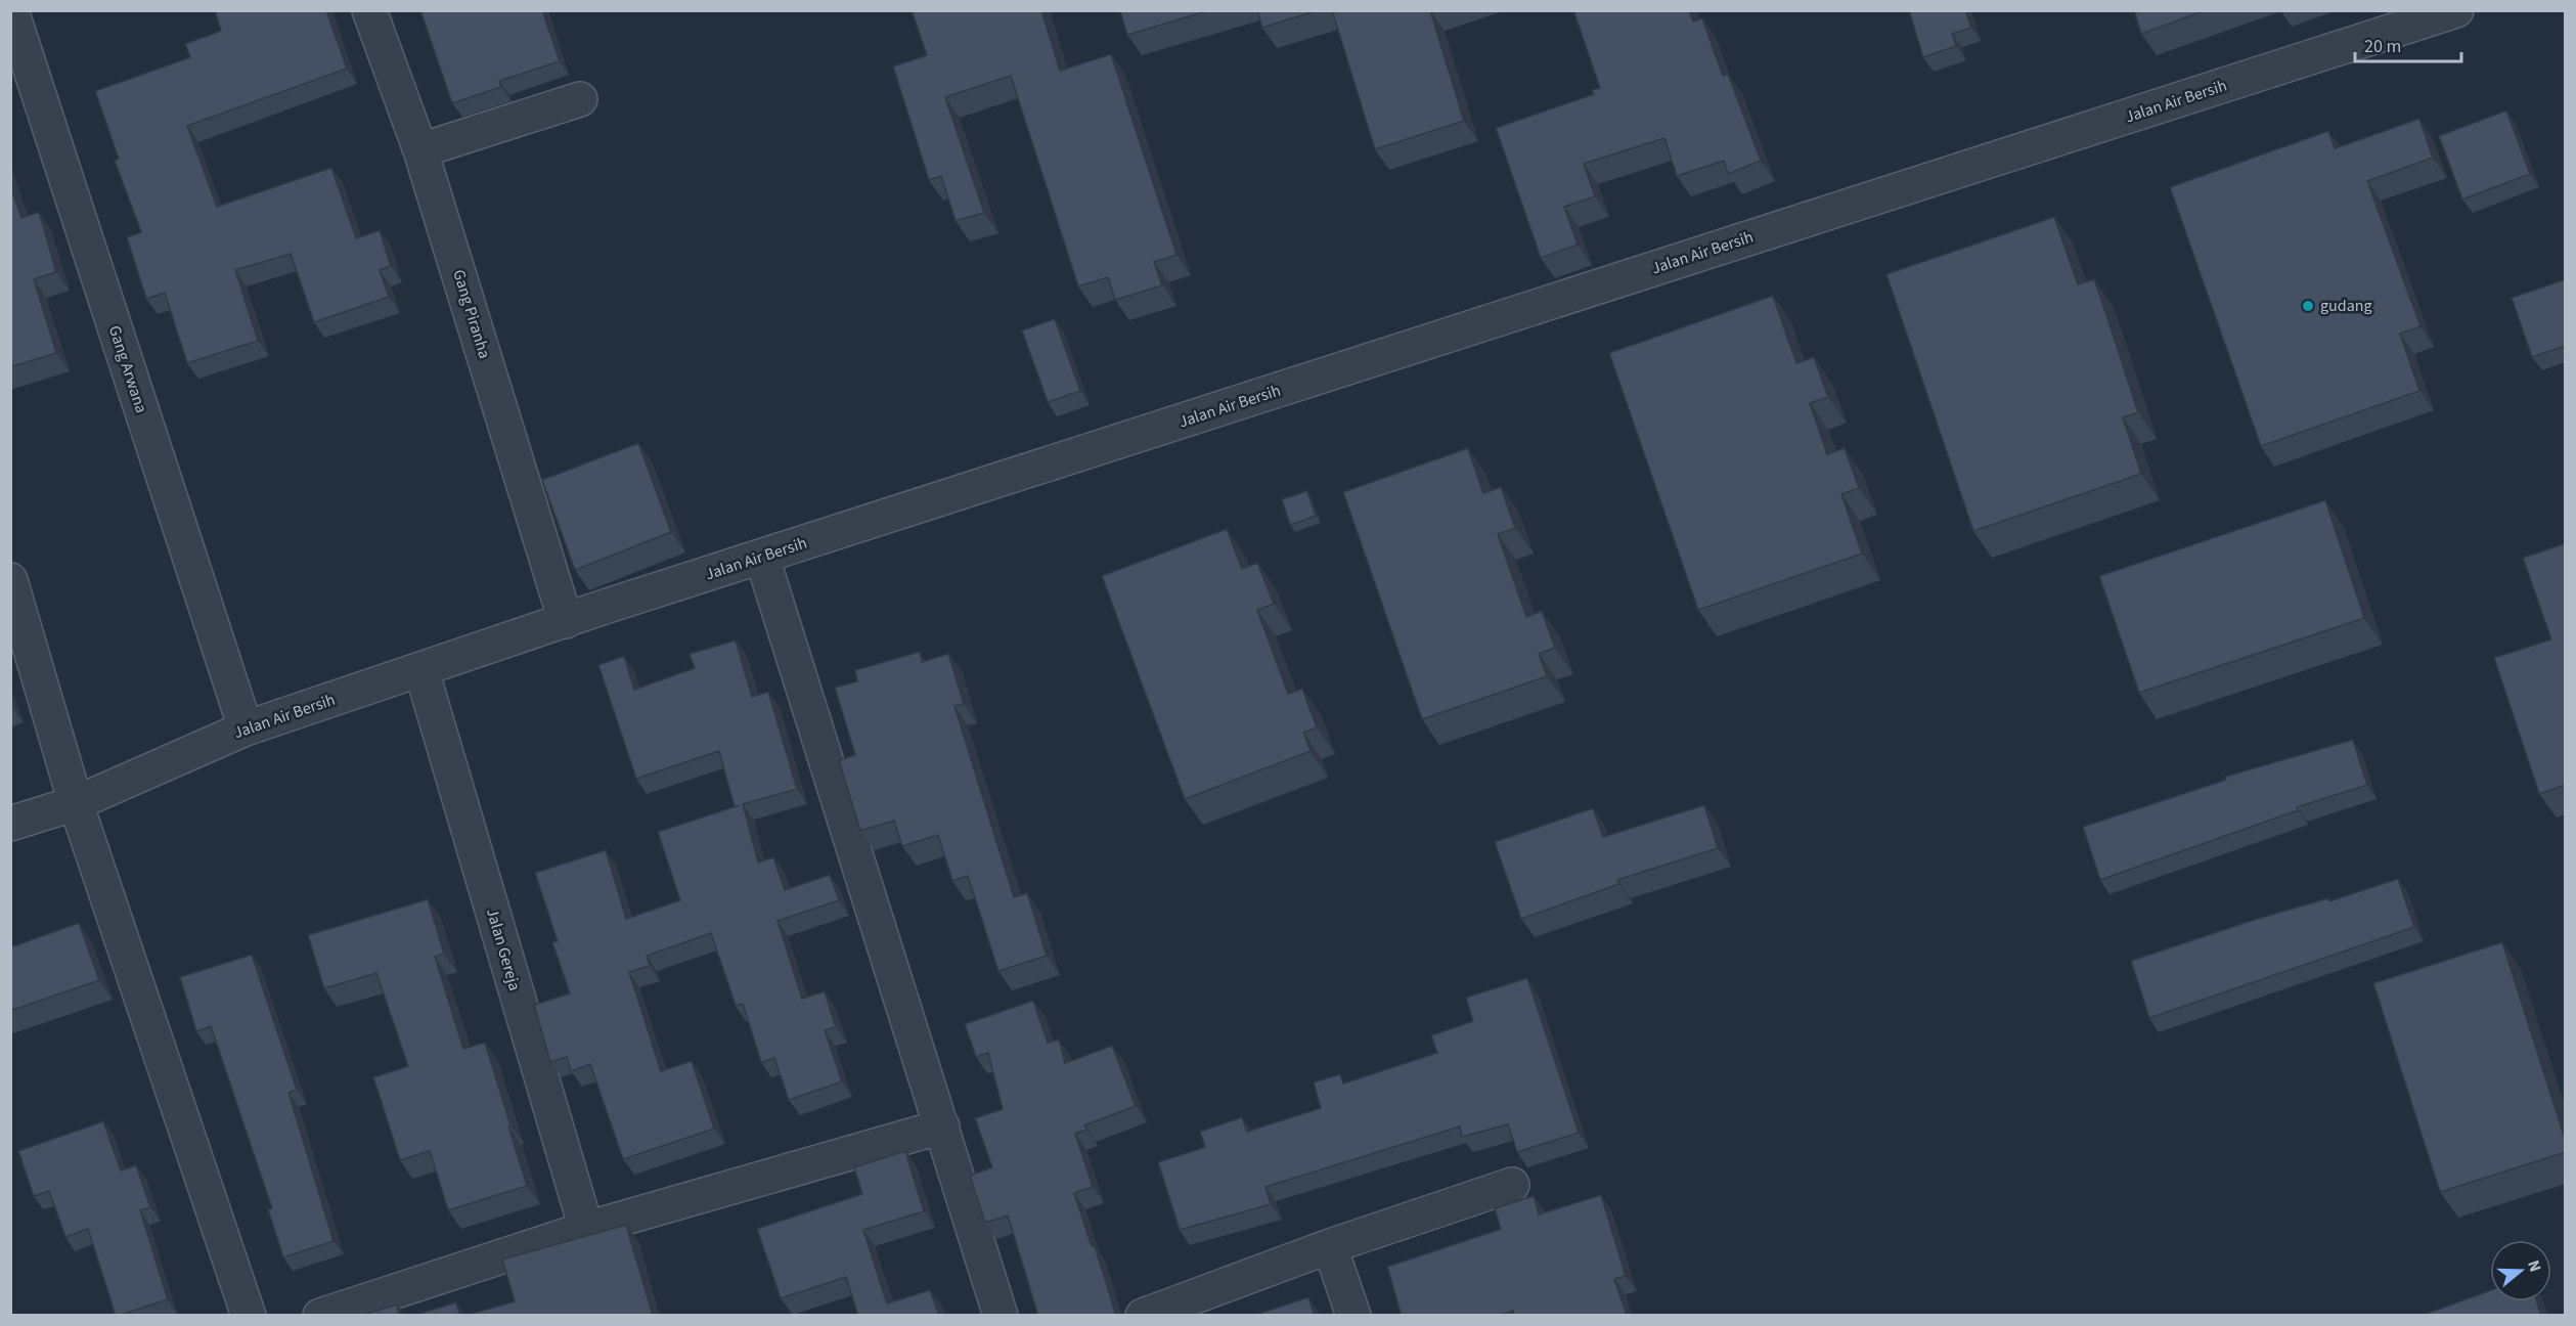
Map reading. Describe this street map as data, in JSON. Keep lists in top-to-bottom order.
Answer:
{
  "streets": {
    "street": [
      "Jalan Air Bersih",
      "Gang Piranha",
      "Gang Arwana",
      "Jalan Gereja"
    ]
  },
  "crossings": [
    ["Jalan Air Bersih", "Gang Piranha"],
    ["Jalan Air Bersih", "Gang Arwana"],
    ["Jalan Air Bersih", "Jalan Gereja"]
  ],
  "places": ["gudang"],
  "scale_bar": "20 m",
  "north": "right"
}
